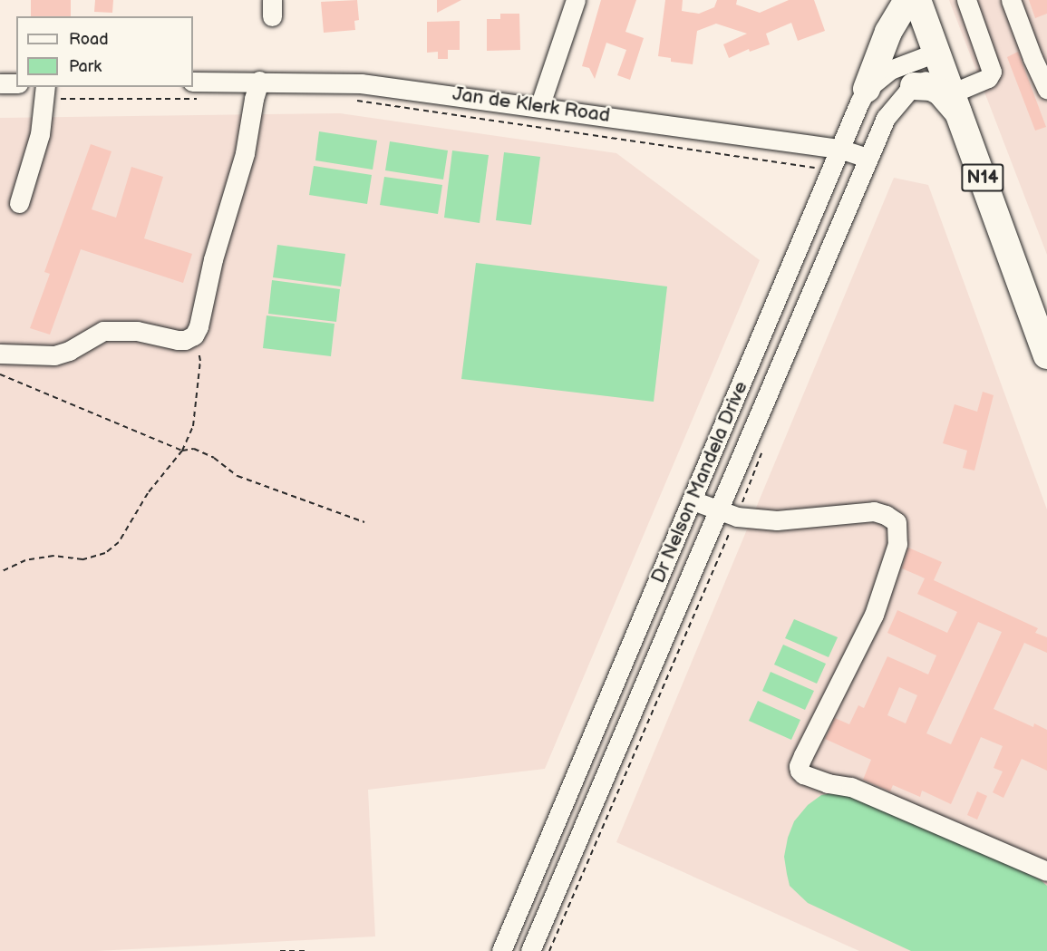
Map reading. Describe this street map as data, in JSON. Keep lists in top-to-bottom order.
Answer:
{
  "streets": {
    "highway": ["N14"],
    "street": ["Jan de Klerk Road", "Dr Nelson Mandela Drive"]
  },
  "crossings": [
    ["Jan de Klerk Road", "Dr Nelson Mandela Drive"],
    ["N14", "Dr Nelson Mandela Drive"]
  ],
  "legend": ["Road", "Park"]
}
